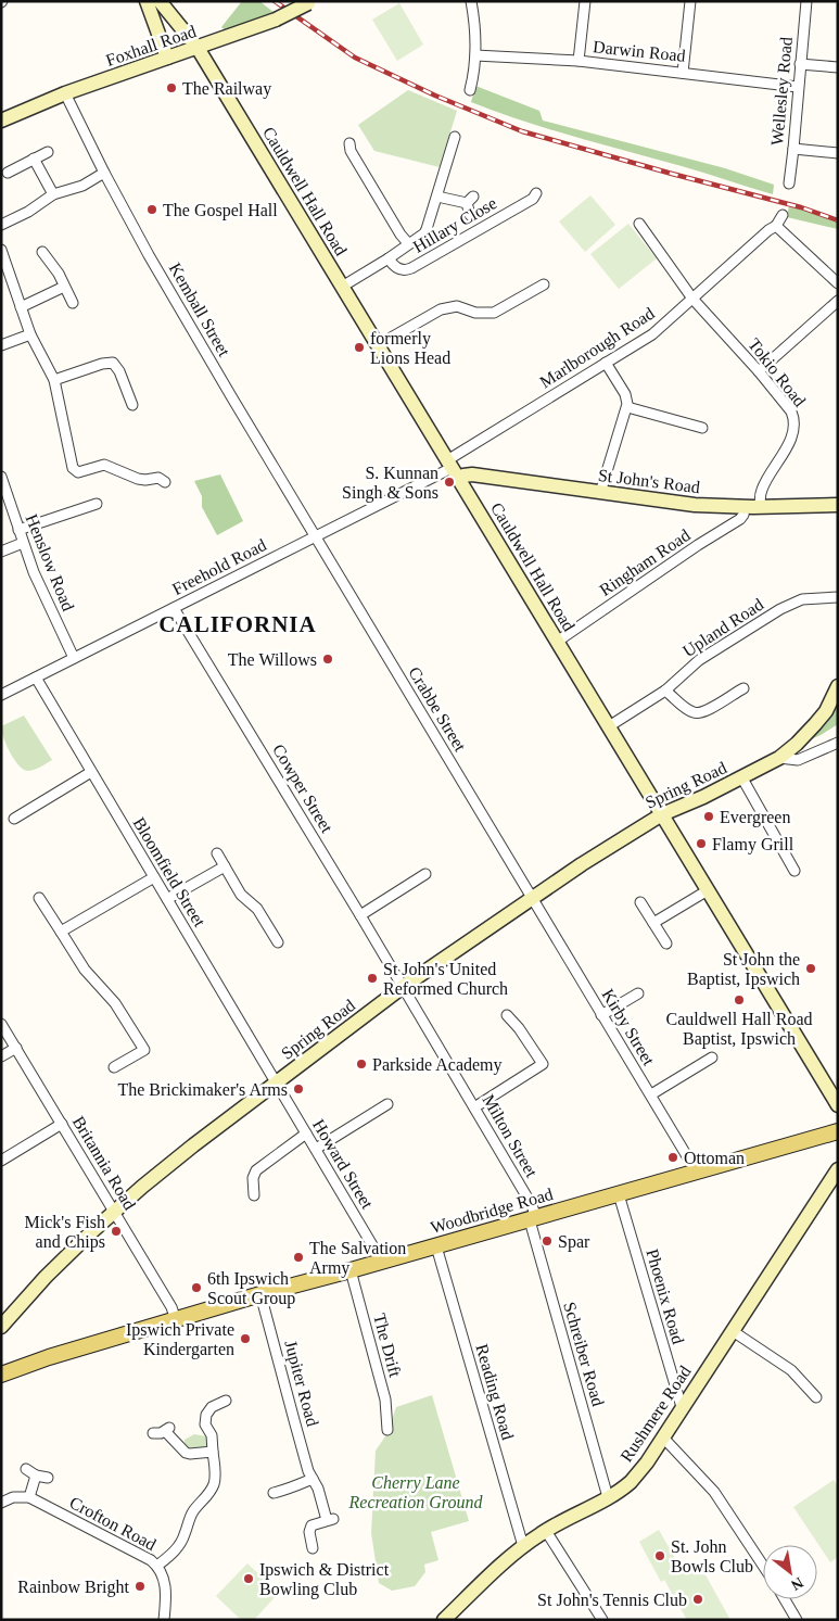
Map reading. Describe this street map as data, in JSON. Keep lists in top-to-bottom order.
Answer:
{
  "streets": {
    "main road": ["Woodbridge Road"],
    "street": [
      "Foxhall Road",
      "Darwin Road",
      "Wellesley Road",
      "Cauldwell Hall Road",
      "Hillary Close",
      "Kemball Street",
      "Marlborough Road",
      "Tokio Road",
      "St John's Road",
      "Henslow Road",
      "Ringham Road",
      "Freehold Road",
      "Upland Road",
      "Crabbe Street",
      "Spring Road",
      "Cowper Street",
      "Bloomfield Street",
      "Kirby Street",
      "Milton Street",
      "Britannia Road",
      "Howard Street",
      "Phoenix Road",
      "The Drift",
      "Schreiber Road",
      "Jupiter Road",
      "Reading Road",
      "Rushmere Road",
      "Crofton Road"
    ]
  },
  "crossings": [
    ["Foxhall Road", "Cauldwell Hall Road"],
    ["Foxhall Road", "Kemball Street"],
    ["Darwin Road", "Wellesley Road"],
    ["Cauldwell Hall Road", "Marlborough Road"],
    ["Cauldwell Hall Road", "St John's Road"],
    ["Cauldwell Hall Road", "Ringham Road"],
    ["Cauldwell Hall Road", "Freehold Road"],
    ["Cauldwell Hall Road", "Upland Road"],
    ["Cauldwell Hall Road", "Spring Road"],
    ["Kemball Street", "Freehold Road"],
    ["Kemball Street", "Crabbe Street"],
    ["Marlborough Road", "Tokio Road"],
    ["Marlborough Road", "St John's Road"],
    ["Marlborough Road", "Freehold Road"],
    ["Tokio Road", "St John's Road"],
    ["St John's Road", "Ringham Road"],
    ["St John's Road", "Freehold Road"],
    ["Henslow Road", "Freehold Road"],
    ["Freehold Road", "Crabbe Street"],
    ["Freehold Road", "Cowper Street"],
    ["Freehold Road", "Bloomfield Street"],
    ["Crabbe Street", "Spring Road"],
    ["Crabbe Street", "Kirby Street"],
    ["Spring Road", "Cowper Street"],
    ["Spring Road", "Bloomfield Street"],
    ["Spring Road", "Kirby Street"],
    ["Spring Road", "Milton Street"],
    ["Spring Road", "Britannia Road"],
    ["Spring Road", "Howard Street"],
    ["Cowper Street", "Milton Street"],
    ["Bloomfield Street", "Howard Street"],
    ["Kirby Street", "Woodbridge Road"],
    ["Milton Street", "Woodbridge Road"],
    ["Milton Street", "Schreiber Road"],
    ["Britannia Road", "Woodbridge Road"],
    ["Howard Street", "Woodbridge Road"],
    ["Woodbridge Road", "Phoenix Road"],
    ["Woodbridge Road", "The Drift"],
    ["Woodbridge Road", "Schreiber Road"],
    ["Woodbridge Road", "Jupiter Road"],
    ["Woodbridge Road", "Reading Road"],
    ["Phoenix Road", "Rushmere Road"],
    ["Schreiber Road", "Rushmere Road"],
    ["Reading Road", "Rushmere Road"]
  ],
  "districts": ["CALIFORNIA"],
  "parks": ["Cherry Lane Recreation Ground"],
  "places": [
    "The Railway",
    "The Gospel Hall",
    "formerly Lions Head",
    "S. Kunnan Singh & Sons",
    "The Willows",
    "Evergreen",
    "Flamy Grill",
    "St John the Baptist, Ipswich",
    "St John's United Reformed Church",
    "Cauldwell Hall Road Baptist, Ipswich",
    "Parkside Academy",
    "The Brickimaker's Arms",
    "Ottoman",
    "Mick's Fish and Chips",
    "Spar",
    "The Salvation Army",
    "6th Ipswich Scout Group",
    "Ipswich Private Kindergarten",
    "St. John Bowls Club",
    "Ipswich & District Bowling Club",
    "Rainbow Bright",
    "St John's Tennis Club"
  ],
  "north": "bottom right"
}
